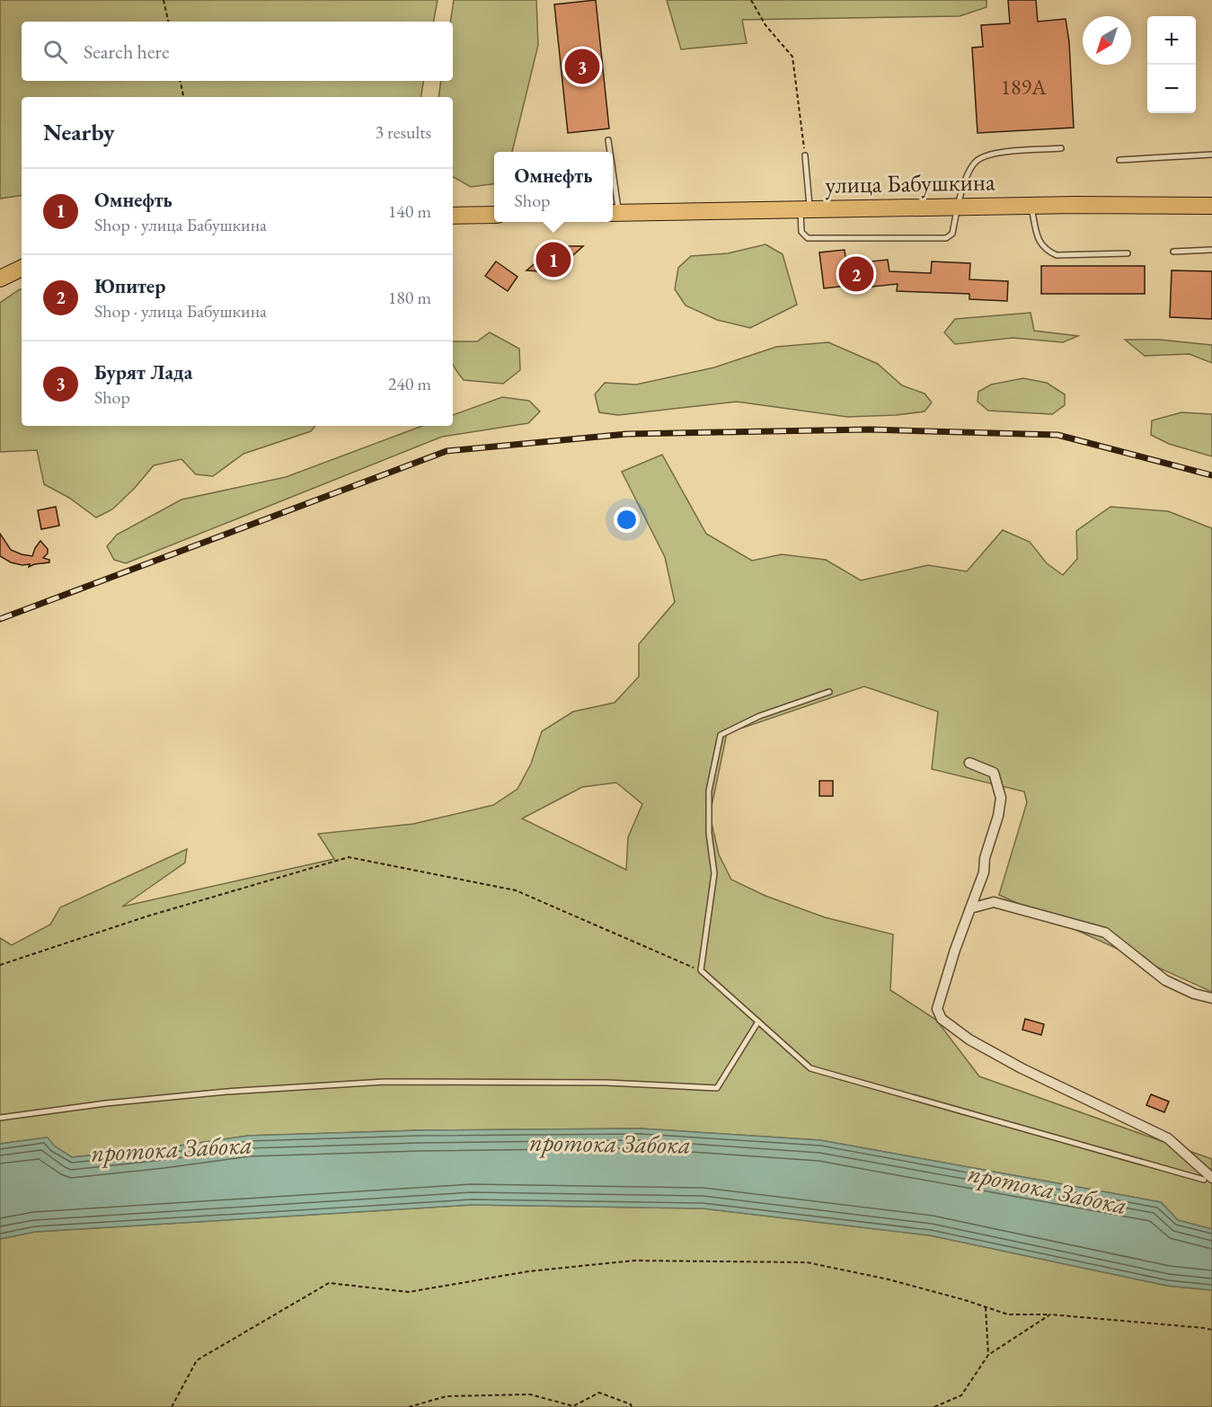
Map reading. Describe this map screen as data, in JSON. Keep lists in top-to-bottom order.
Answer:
{
  "streets": {
    "main road": ["улица Бабушкина"]
  },
  "water": ["протока Забока"],
  "house_numbers": ["189А"],
  "north": "bottom left",
  "page": {
    "map_buttons": ["+", "−"],
    "search": "Search here",
    "pins": ["3", "1", "2"],
    "heading": ["Nearby", "3 results"],
    "popup": ["Омнефть", "Shop"],
    "list": [
      {
        "mark": "1",
        "name": "Омнефть",
        "note": "Shop · улица Бабушкина",
        "value": "140 m"
      },
      {
        "mark": "2",
        "name": "Юпитер",
        "note": "Shop · улица Бабушкина",
        "value": "180 m"
      },
      {
        "mark": "3",
        "name": "Бурят Лада",
        "note": "Shop",
        "value": "240 m"
      }
    ]
  }
}
